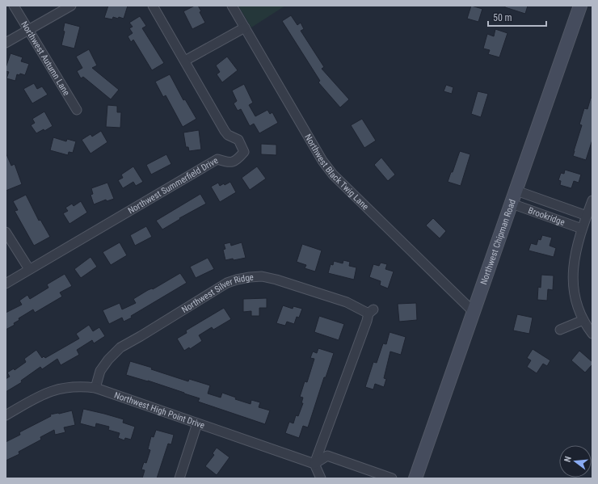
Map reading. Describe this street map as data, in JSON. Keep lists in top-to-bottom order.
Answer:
{
  "streets": {
    "main road": ["Northwest Chipman Road"],
    "street": [
      "Northwest Autumn Lane",
      "Northwest Black Twig Lane",
      "Northwest Summerfield Drive",
      "Brookridge",
      "Northwest Silver Ridge",
      "Northwest High Point Drive"
    ]
  },
  "crossings": [
    ["Northwest Black Twig Lane", "Northwest Chipman Road"],
    ["Brookridge", "Northwest Chipman Road"],
    ["Northwest Silver Ridge", "Northwest High Point Drive"]
  ],
  "scale_bar": "50 m",
  "north": "left"
}
